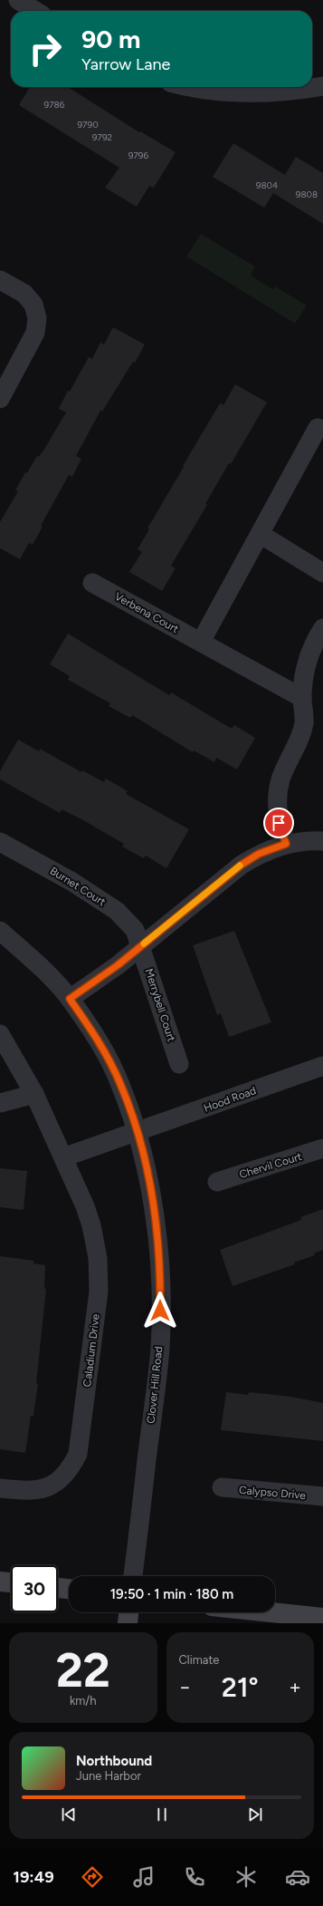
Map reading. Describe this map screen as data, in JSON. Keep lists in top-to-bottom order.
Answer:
{
  "streets": {
    "street": [
      "Verbena Court",
      "Burnet Court",
      "Merrybell Court",
      "Hood Road",
      "Chervil Court",
      "Caladium Drive",
      "Clover Hill Road",
      "Calypso Drive"
    ]
  },
  "crossings": [
    ["Burnet Court", "Merrybell Court"],
    ["Hood Road", "Clover Hill Road"]
  ],
  "house_numbers": [
    "9786",
    "9790",
    "9792",
    "9796",
    "9804",
    "9808"
  ],
  "page": {
    "turn": ["90 m", "Yarrow Lane"],
    "limit": "30",
    "trip": "19:50 · 1 min · 180 m",
    "tile": [
      ["22", "km/h"],
      "Climate"
    ],
    "heat": ["−", "21°", "+"],
    "song": ["Northbound", "June Harbor"],
    "tabs": "19:49"
  }
}
